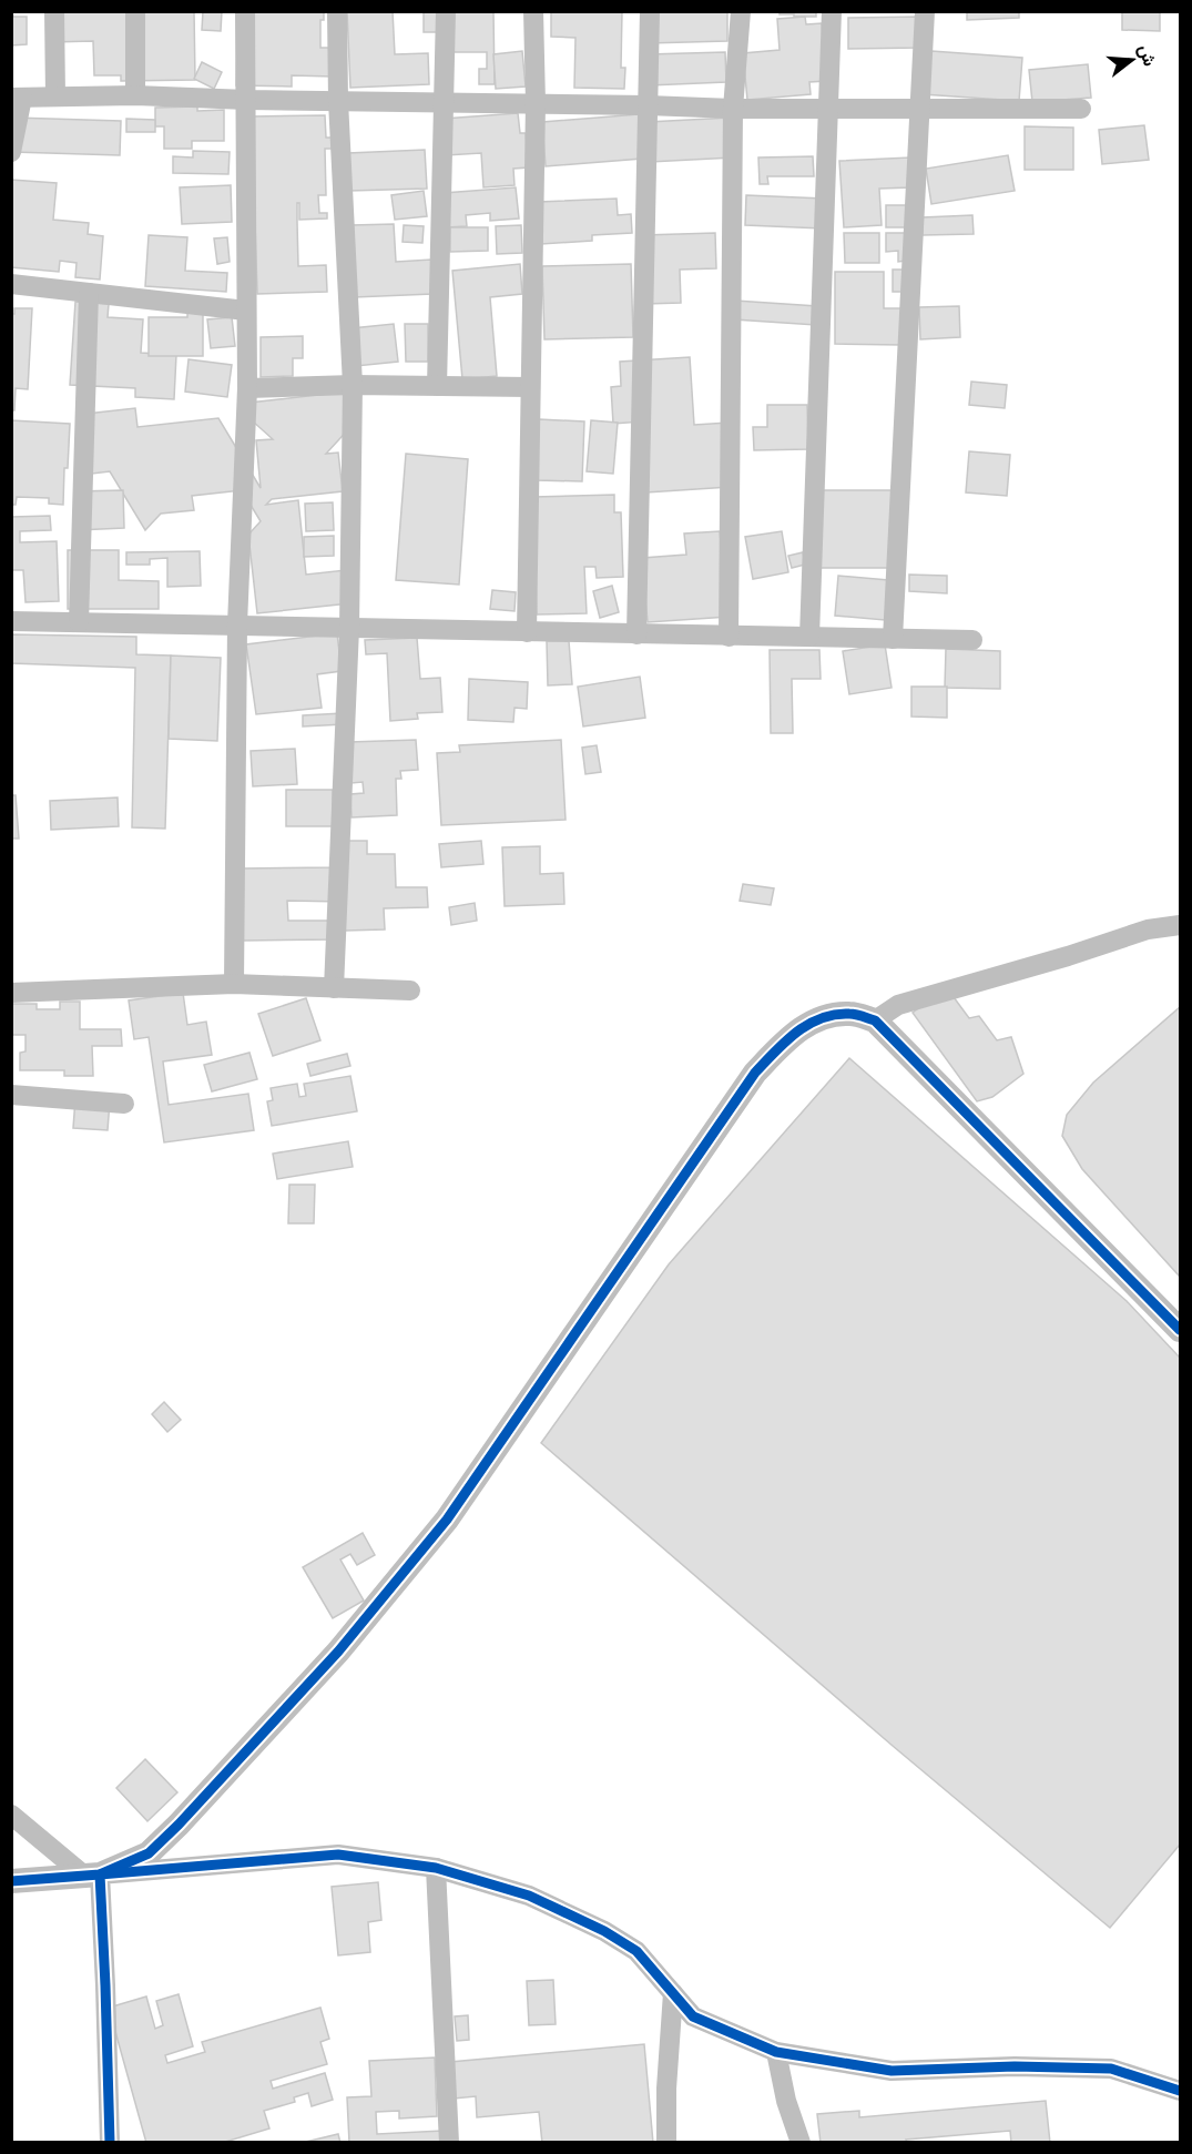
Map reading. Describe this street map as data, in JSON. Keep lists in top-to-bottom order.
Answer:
{
  "north": "right"
}
